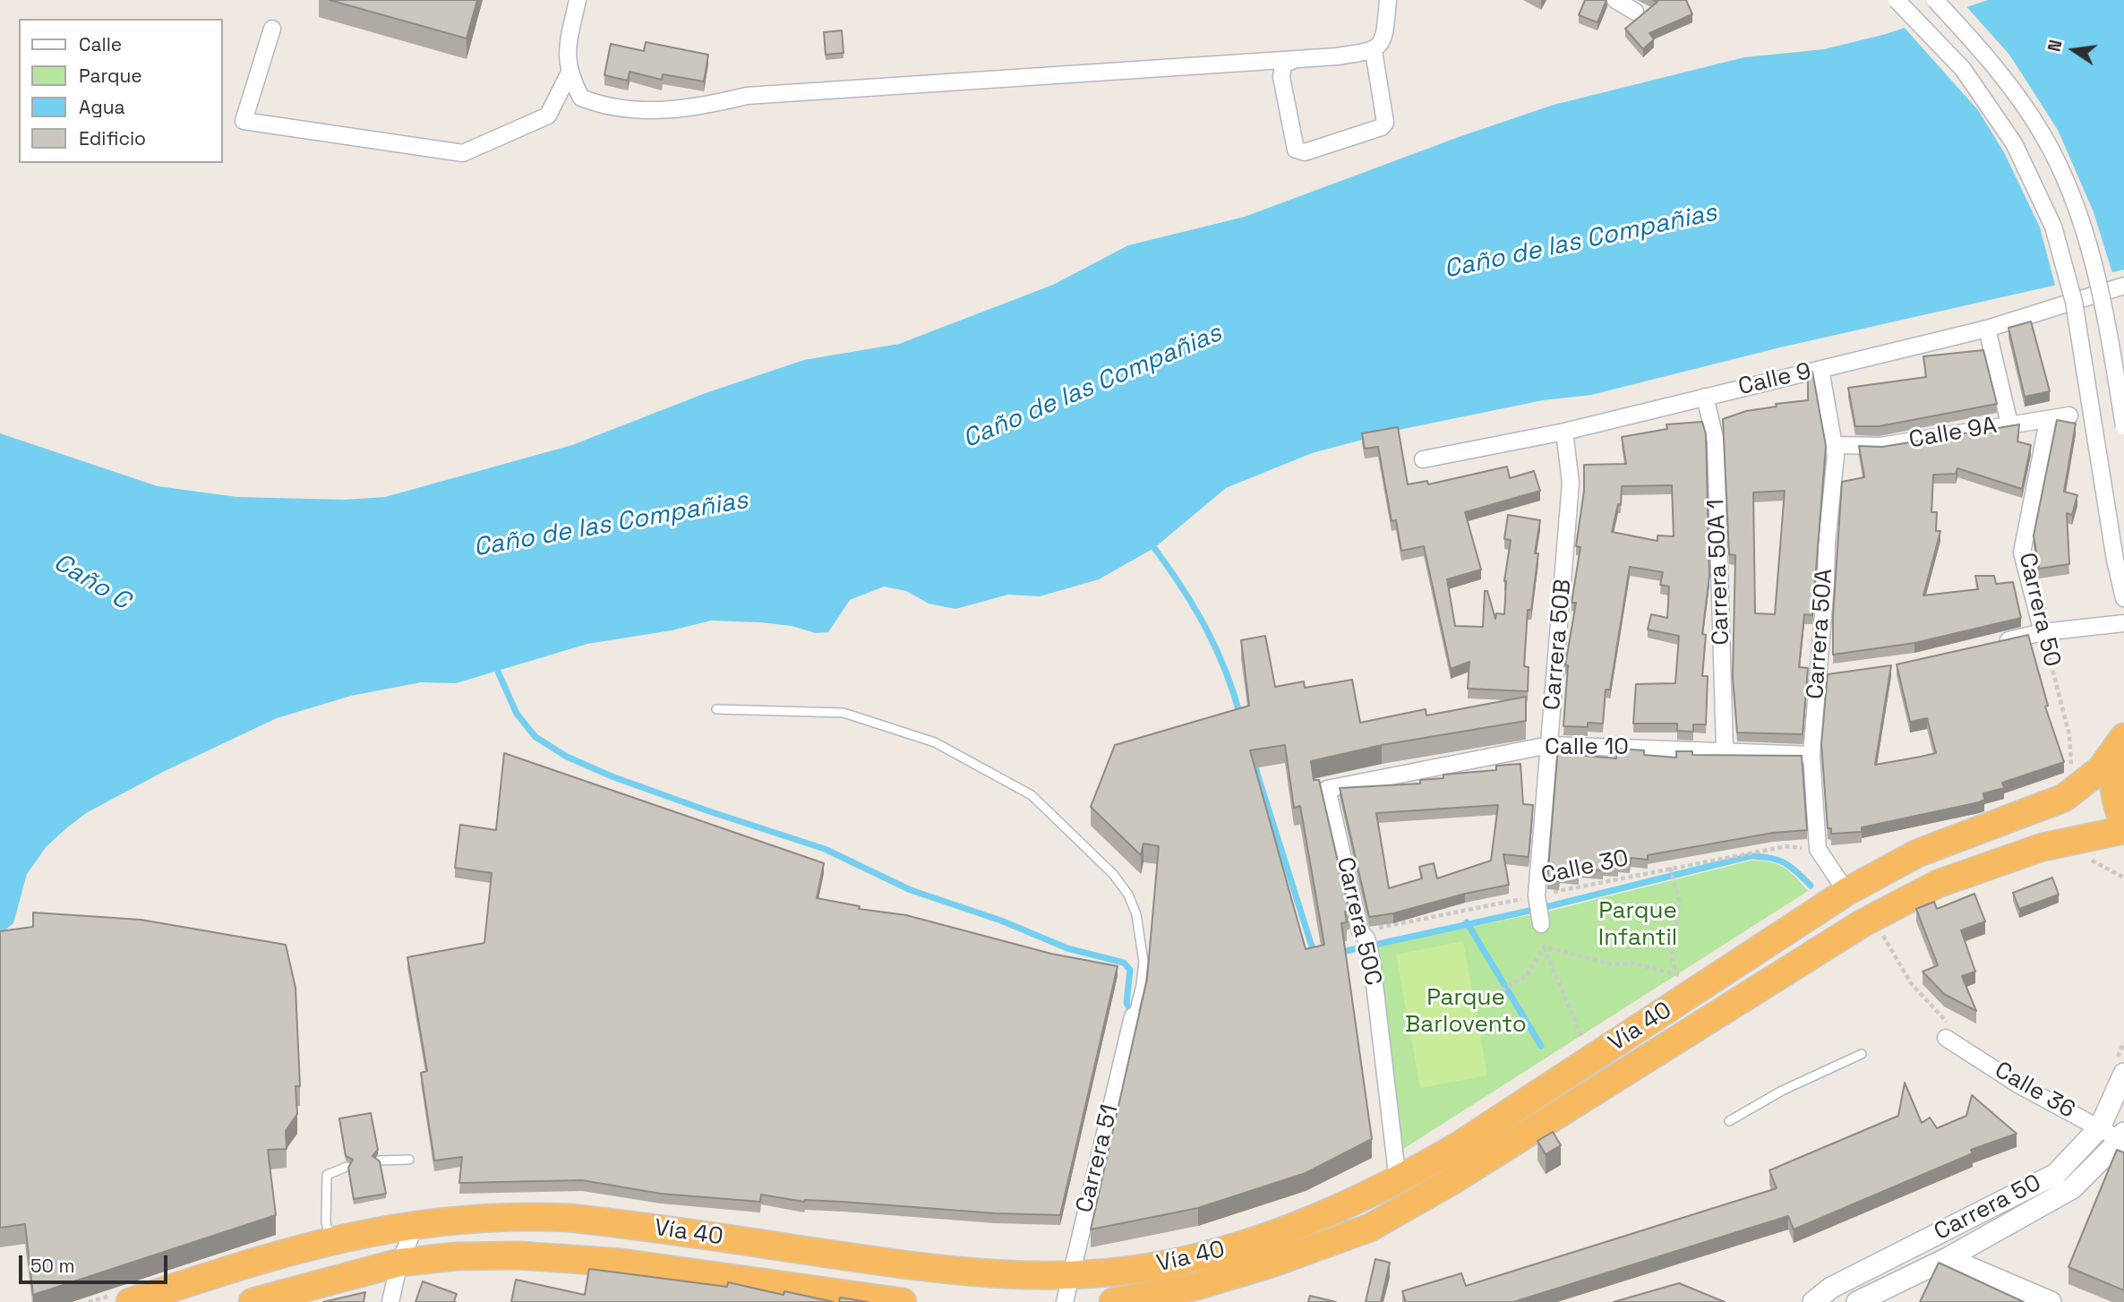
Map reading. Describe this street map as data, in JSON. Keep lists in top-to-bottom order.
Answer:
{
  "streets": {
    "highway": ["Vía 40"],
    "street": [
      "Calle 9",
      "Calle 9A",
      "Carrera 50A 1",
      "Carrera 50",
      "Carrera 50A",
      "Carrera 50B",
      "Calle 10",
      "Carrera 50C",
      "Calle 36",
      "Carrera 51"
    ],
    "path": ["Calle 30"]
  },
  "crossings": [
    ["Calle 9", "Carrera 50A 1"],
    ["Calle 9", "Carrera 50A"],
    ["Calle 9", "Carrera 50B"],
    ["Calle 9A", "Carrera 50"],
    ["Calle 9A", "Carrera 50A"],
    ["Carrera 50A 1", "Calle 10"],
    ["Carrera 50", "Vía 40"],
    ["Carrera 50", "Calle 36"],
    ["Carrera 50A", "Calle 10"],
    ["Carrera 50A", "Calle 30"],
    ["Carrera 50A", "Vía 40"],
    ["Carrera 50B", "Calle 10"],
    ["Carrera 50B", "Calle 30"],
    ["Calle 10", "Carrera 50C"],
    ["Calle 30", "Carrera 50C"],
    ["Carrera 50C", "Vía 40"],
    ["Vía 40", "Carrera 51"]
  ],
  "water": ["Caño de las Compañias", "Caño C"],
  "parks": ["Parque Infantil", "Parque Barlovento"],
  "legend": [
    "Calle",
    "Parque",
    "Agua",
    "Edificio"
  ],
  "scale_bar": "50 m",
  "north": "left"
}
